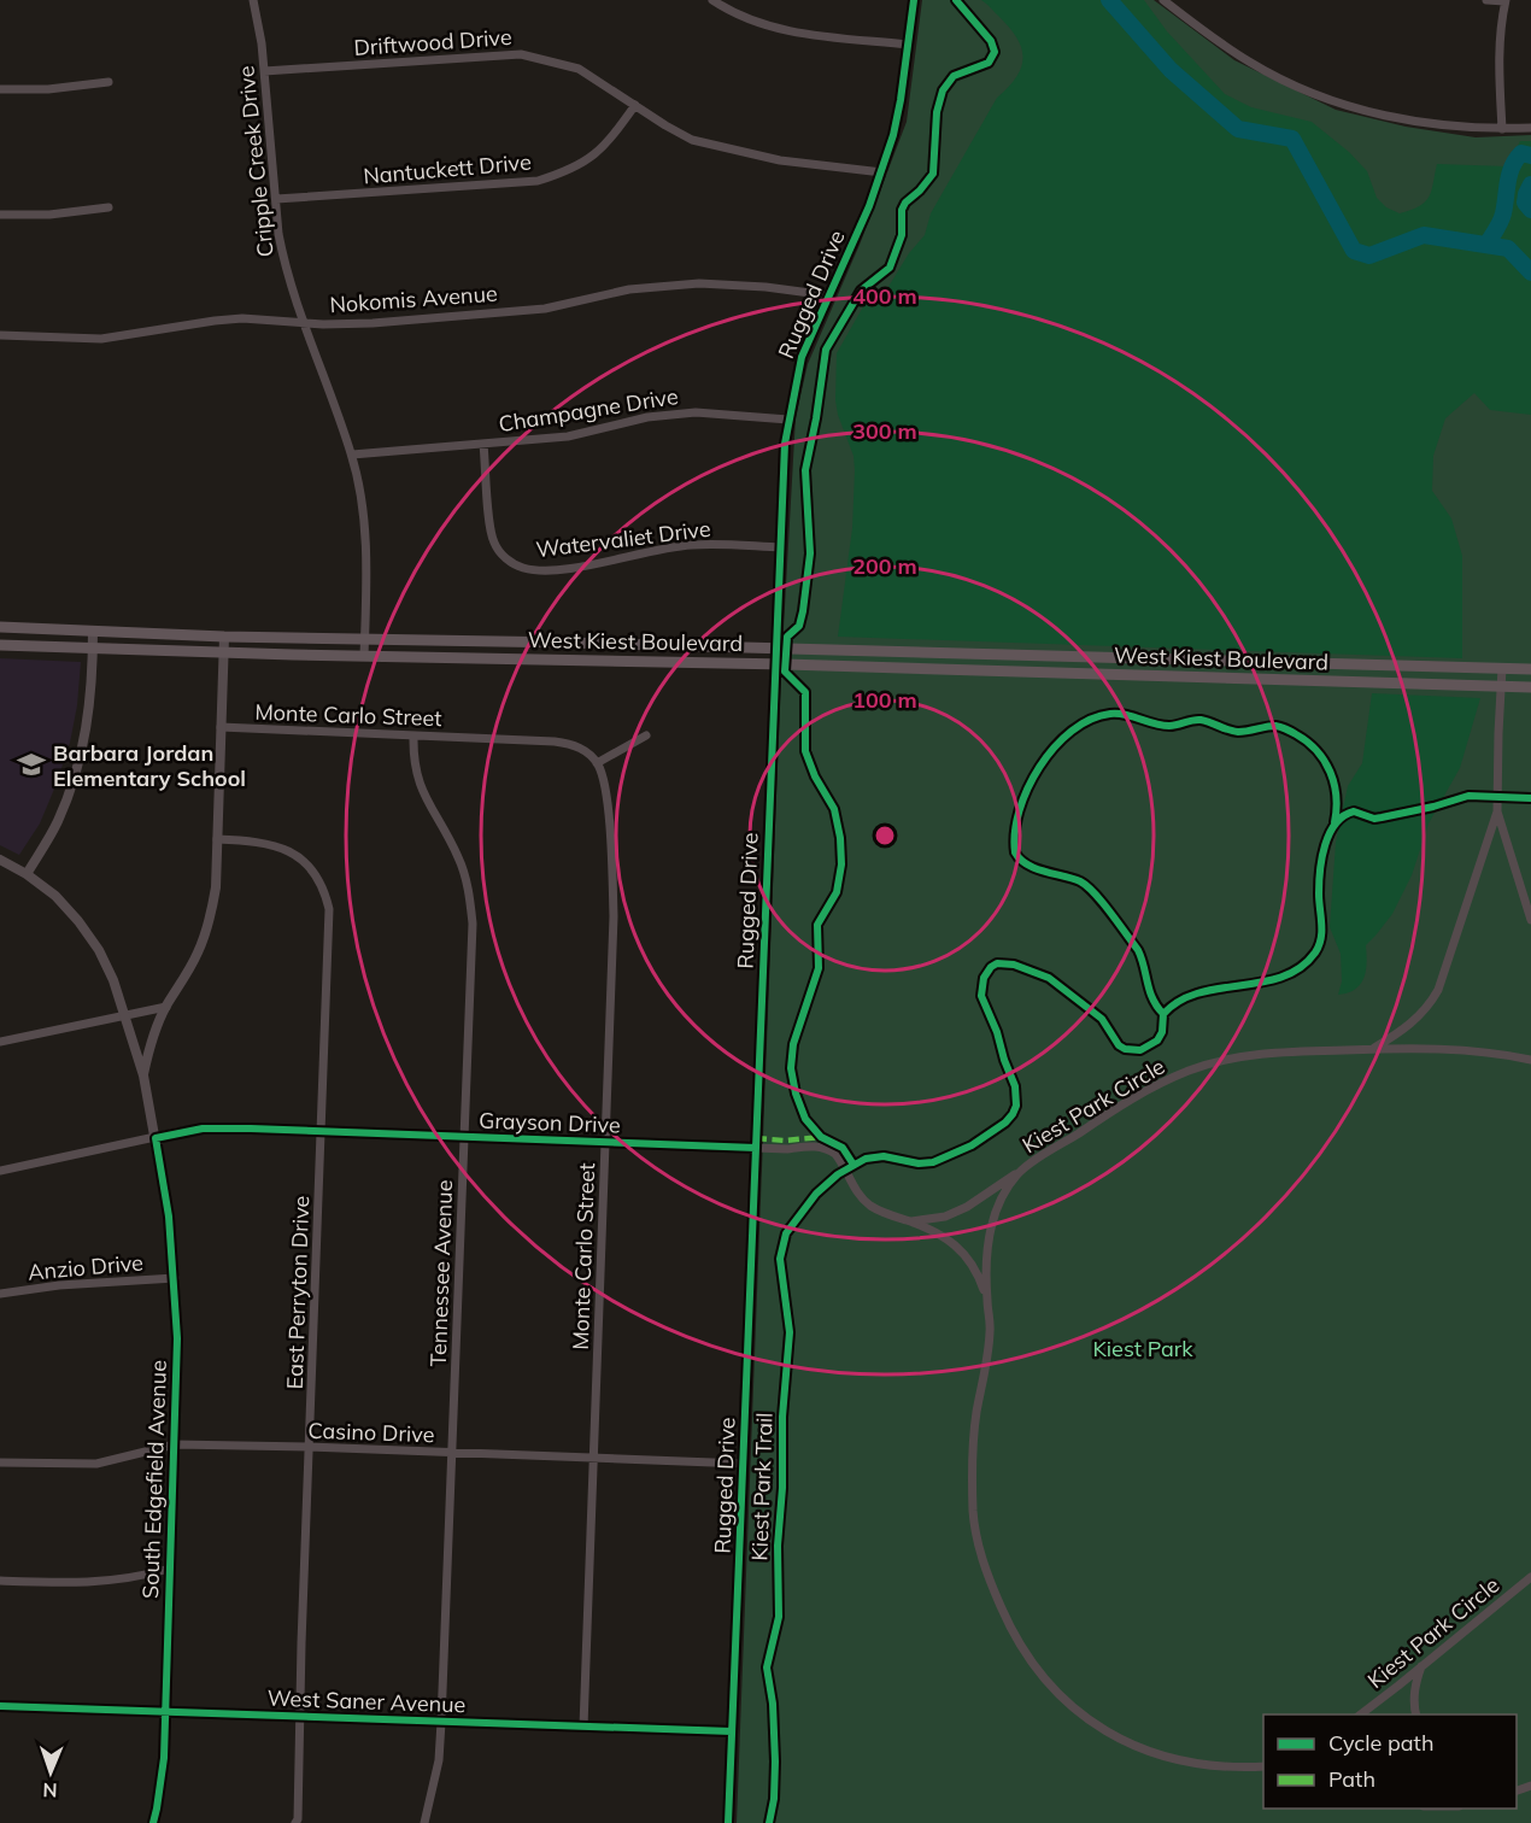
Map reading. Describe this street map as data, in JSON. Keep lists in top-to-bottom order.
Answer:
{
  "streets": {
    "main road": ["West Kiest Boulevard"],
    "street": [
      "Driftwood Drive",
      "Cripple Creek Drive",
      "Nantuckett Drive",
      "Rugged Drive",
      "Nokomis Avenue",
      "Champagne Drive",
      "Watervaliet Drive",
      "Monte Carlo Street",
      "Kiest Park Circle",
      "Grayson Drive",
      "Anzio Drive",
      "Tennessee Avenue",
      "East Perryton Drive",
      "Casino Drive",
      "South Edgefield Avenue",
      "West Saner Avenue"
    ],
    "cycle path": ["Kiest Park Trail"]
  },
  "crossings": [
    ["Driftwood Drive", "Cripple Creek Drive"],
    ["Driftwood Drive", "Nantuckett Drive"],
    ["Driftwood Drive", "Rugged Drive"],
    ["Cripple Creek Drive", "Nantuckett Drive"],
    ["Cripple Creek Drive", "Nokomis Avenue"],
    ["Cripple Creek Drive", "Champagne Drive"],
    ["Cripple Creek Drive", "West Kiest Boulevard"],
    ["Rugged Drive", "Nokomis Avenue"],
    ["Rugged Drive", "Champagne Drive"],
    ["Rugged Drive", "Watervaliet Drive"],
    ["Rugged Drive", "West Kiest Boulevard"],
    ["Rugged Drive", "Grayson Drive"],
    ["Rugged Drive", "Casino Drive"],
    ["Rugged Drive", "West Saner Avenue"],
    ["Champagne Drive", "Watervaliet Drive"],
    ["West Kiest Boulevard", "South Edgefield Avenue"],
    ["Monte Carlo Street", "Grayson Drive"],
    ["Monte Carlo Street", "Tennessee Avenue"],
    ["Monte Carlo Street", "Casino Drive"],
    ["Monte Carlo Street", "South Edgefield Avenue"],
    ["Monte Carlo Street", "West Saner Avenue"],
    ["Kiest Park Circle", "Grayson Drive"],
    ["Grayson Drive", "Tennessee Avenue"],
    ["Grayson Drive", "East Perryton Drive"],
    ["Grayson Drive", "South Edgefield Avenue"],
    ["Anzio Drive", "South Edgefield Avenue"],
    ["Tennessee Avenue", "Casino Drive"],
    ["Tennessee Avenue", "West Saner Avenue"],
    ["East Perryton Drive", "Casino Drive"],
    ["East Perryton Drive", "South Edgefield Avenue"],
    ["East Perryton Drive", "West Saner Avenue"],
    ["Casino Drive", "South Edgefield Avenue"],
    ["South Edgefield Avenue", "West Saner Avenue"]
  ],
  "parks": ["Kiest Park"],
  "places": {
    "school or university": ["Barbara Jordan Elementary School"]
  },
  "legend": ["Cycle path", "Path"],
  "north": "bottom",
  "rings": [
    "400 m",
    "300 m",
    "200 m",
    "100 m"
  ]
}
